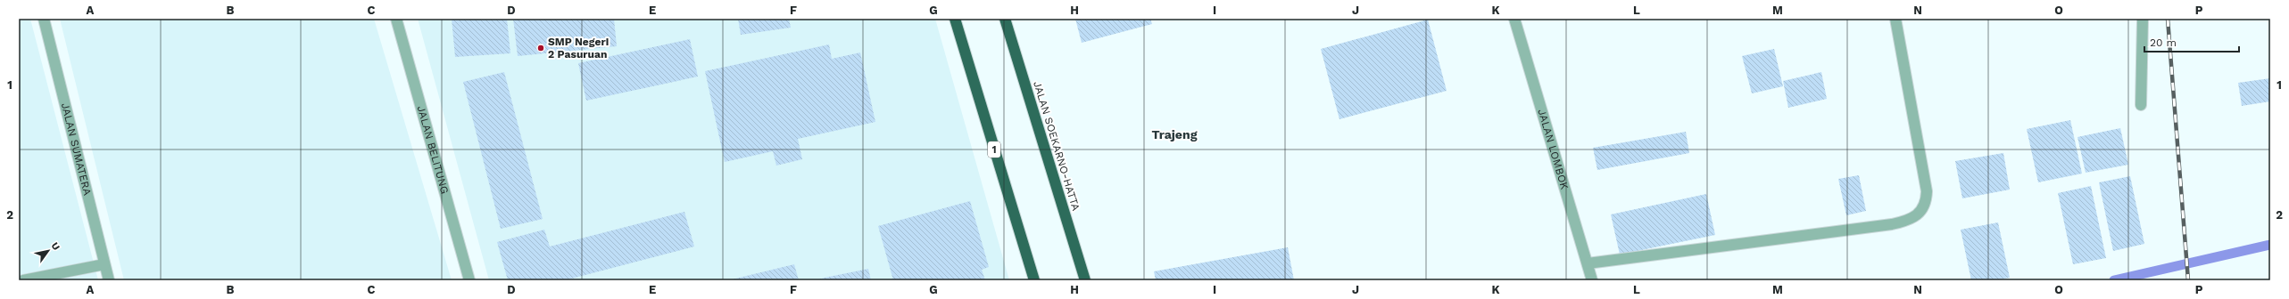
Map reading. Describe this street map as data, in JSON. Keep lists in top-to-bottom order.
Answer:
{
  "streets": {
    "highway": ["JALAN SOEKARNO-HATTA", "1"],
    "street": ["JALAN SUMATERA", "JALAN BELITUNG", "JALAN LOMBOK"]
  },
  "districts": ["Trajeng"],
  "places": ["SMP Negeri 2 Pasuruan"],
  "scale_bar": "20 m",
  "north": "top right",
  "grid": {
    "columns": [
      "A",
      "B",
      "C",
      "D",
      "E",
      "F",
      "G",
      "H",
      "I",
      "J",
      "K",
      "L",
      "M",
      "N",
      "O",
      "P"
    ],
    "rows": ["1", "2"]
  }
}
